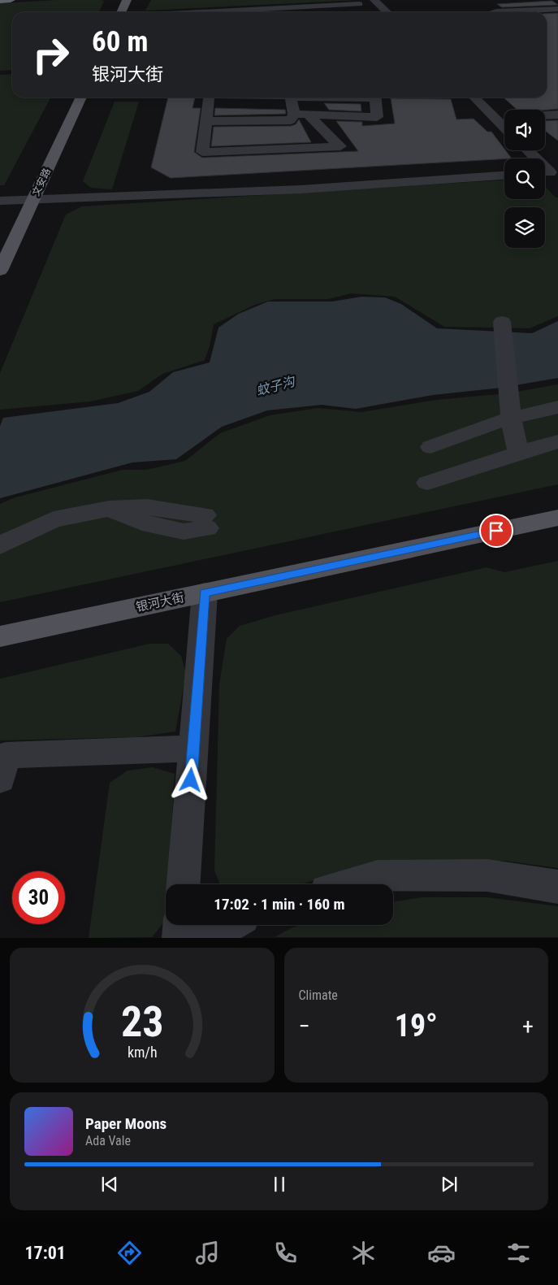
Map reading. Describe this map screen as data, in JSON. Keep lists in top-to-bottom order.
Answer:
{
  "streets": {
    "main road": ["文安路", "银河大街"]
  },
  "water": ["蚊子沟"],
  "page": {
    "turn": ["60 m", "银河大街"],
    "limit": "30",
    "trip": "17:02 · 1 min · 160 m",
    "tile": "Climate",
    "heat": ["−", "19°", "+"],
    "song": ["Paper Moons", "Ada Vale"],
    "tabs": "17:01",
    "gauge": ["23", "km/h"]
  }
}
